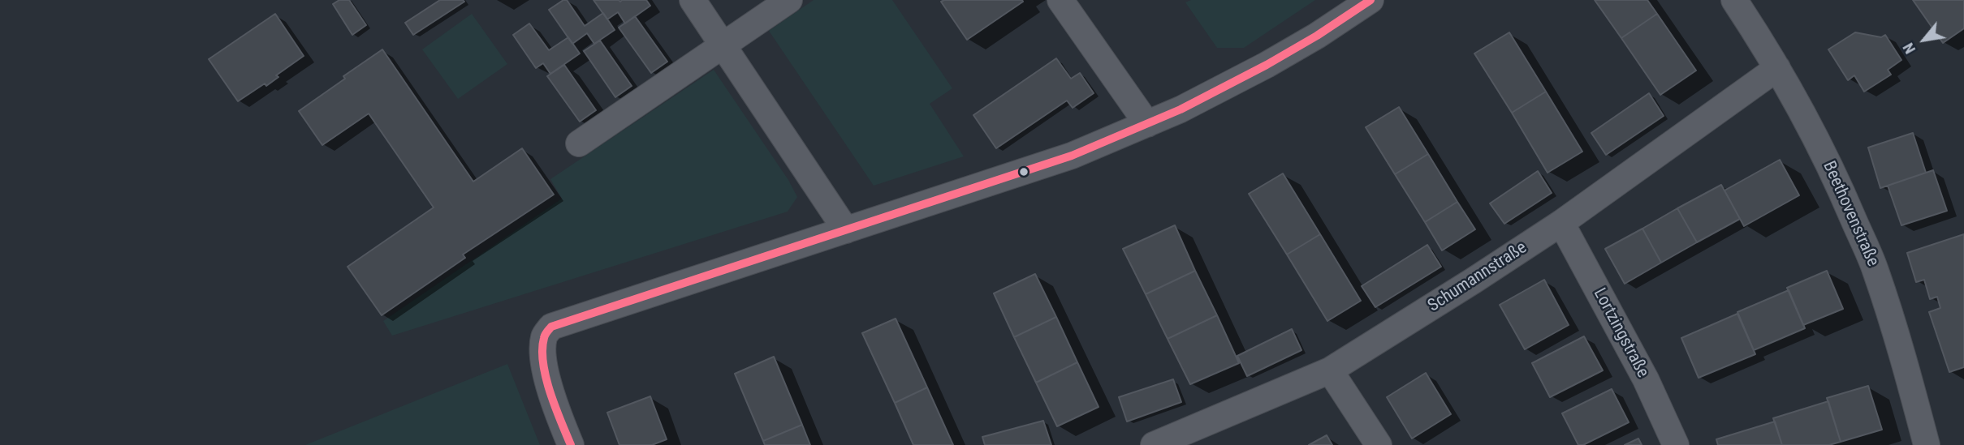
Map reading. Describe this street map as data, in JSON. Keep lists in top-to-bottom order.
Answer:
{
  "streets": {
    "street": ["Beethovenstraße", "Schumannstraße", "Lortzingstraße"]
  },
  "crossings": [
    ["Beethovenstraße", "Schumannstraße"],
    ["Schumannstraße", "Lortzingstraße"]
  ],
  "north": "bottom left"
}
